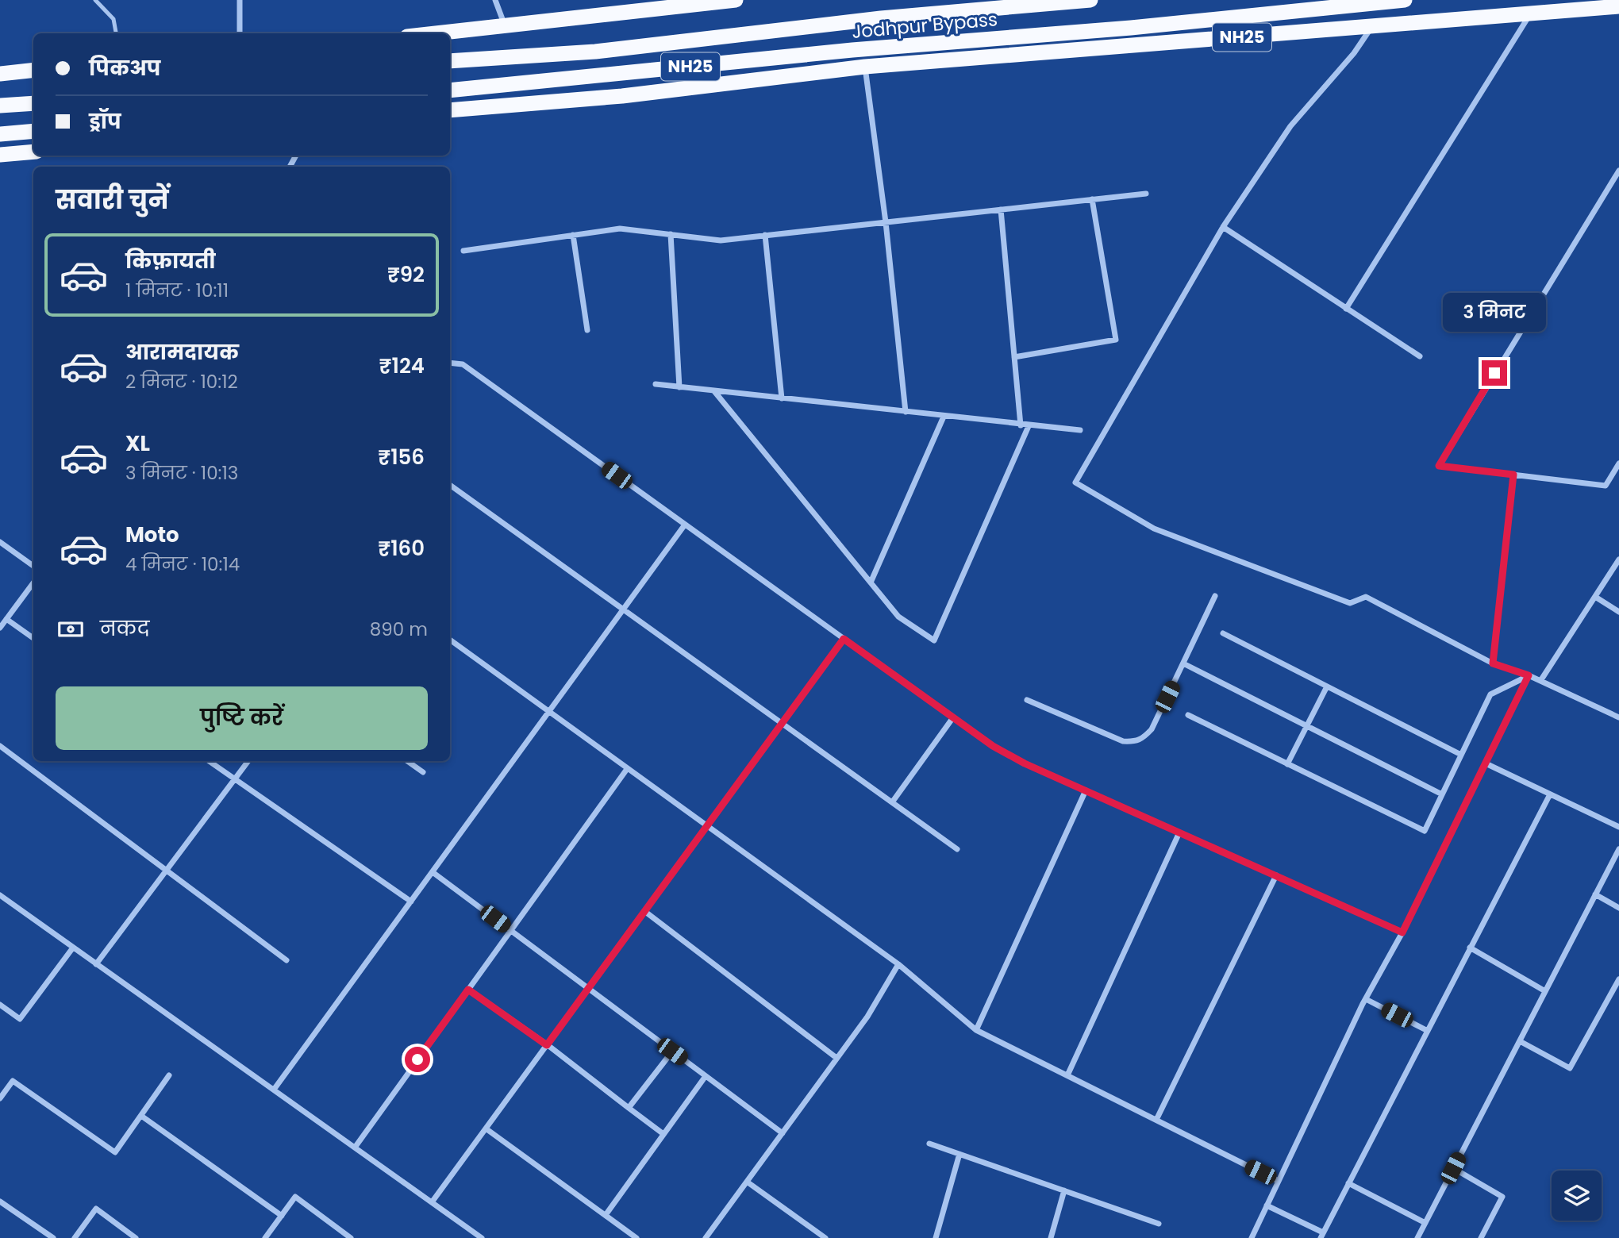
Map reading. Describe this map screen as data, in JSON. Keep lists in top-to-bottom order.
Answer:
{
  "streets": {
    "highway": ["Jodhpur Bypass", "NH25"]
  },
  "page": {
    "banner": ["पिकअप", "ड्रॉप"],
    "heading": "सवारी चुनें",
    "list": [
      {
        "name": "किफ़ायती",
        "note": "1 मिनट · 10:11",
        "value": "₹92"
      },
      {
        "name": "आरामदायक",
        "note": "2 मिनट · 10:12",
        "value": "₹124"
      },
      {
        "name": "XL",
        "note": "3 मिनट · 10:13",
        "value": "₹156"
      },
      {
        "name": "Moto",
        "note": "4 मिनट · 10:14",
        "value": "₹160"
      }
    ],
    "bubble": "3 मिनट",
    "pay": ["नकद", "890 m"],
    "buttons": "पुष्टि करें"
  }
}
